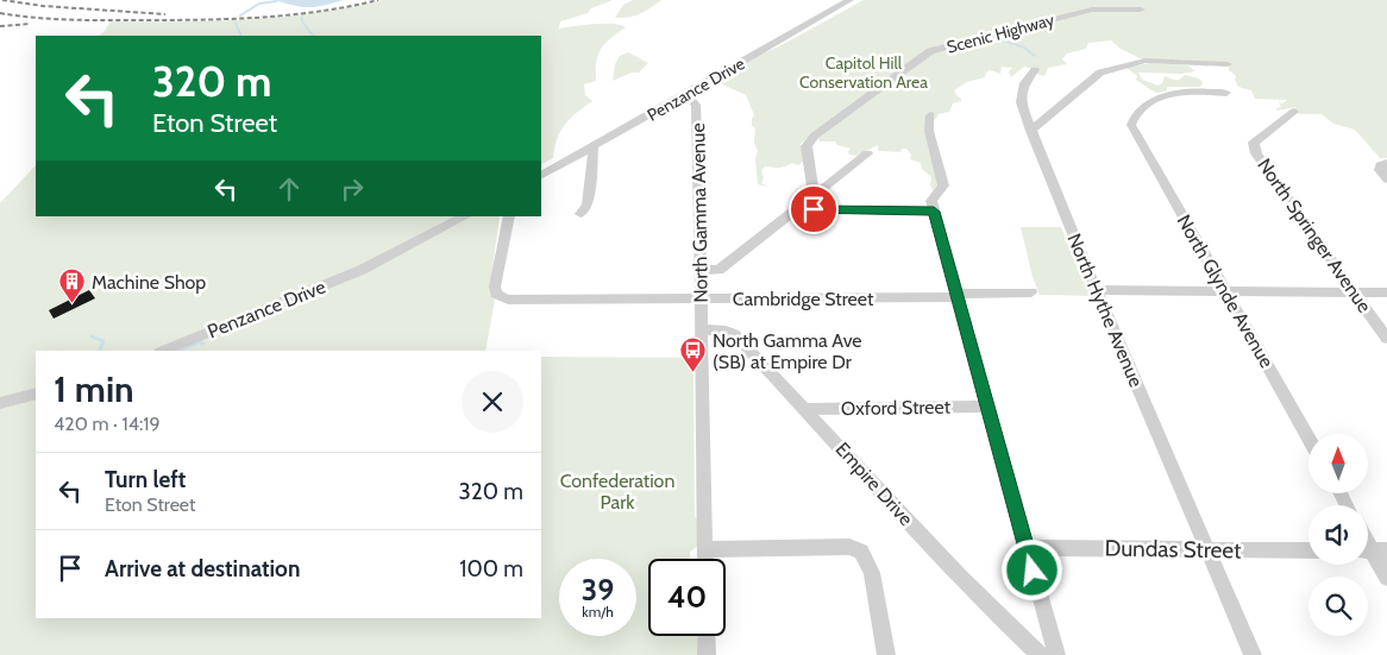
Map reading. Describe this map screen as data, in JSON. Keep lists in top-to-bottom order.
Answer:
{
  "streets": {
    "street": [
      "Scenic Highway",
      "Penzance Drive",
      "North Gamma Avenue",
      "North Springer Avenue",
      "North Glynde Avenue",
      "Cambridge Street",
      "North Hythe Avenue",
      "Oxford Street",
      "Empire Drive",
      "Dundas Street"
    ]
  },
  "crossings": [
    ["Penzance Drive", "North Gamma Avenue"],
    ["North Gamma Avenue", "Cambridge Street"],
    ["North Gamma Avenue", "Empire Drive"],
    ["North Hythe Avenue", "Dundas Street"],
    ["Oxford Street", "Empire Drive"]
  ],
  "parks": ["Capitol Hill Conservation Area", "Confederation Park"],
  "places": {
    "building": ["Machine Shop"],
    "bus stop": ["North Gamma Ave (SB) at Empire Dr"]
  },
  "north": "top",
  "page": {
    "turn": ["320 m", "Eton Street"],
    "heading": ["1 min", "420 m · 14:19"],
    "list": [
      {
        "name": "Turn left",
        "note": "Eton Street",
        "value": "320 m"
      },
      {
        "name": "Arrive at destination",
        "value": "100 m"
      }
    ],
    "speed": "39 km/h",
    "limit": "40"
  }
}
